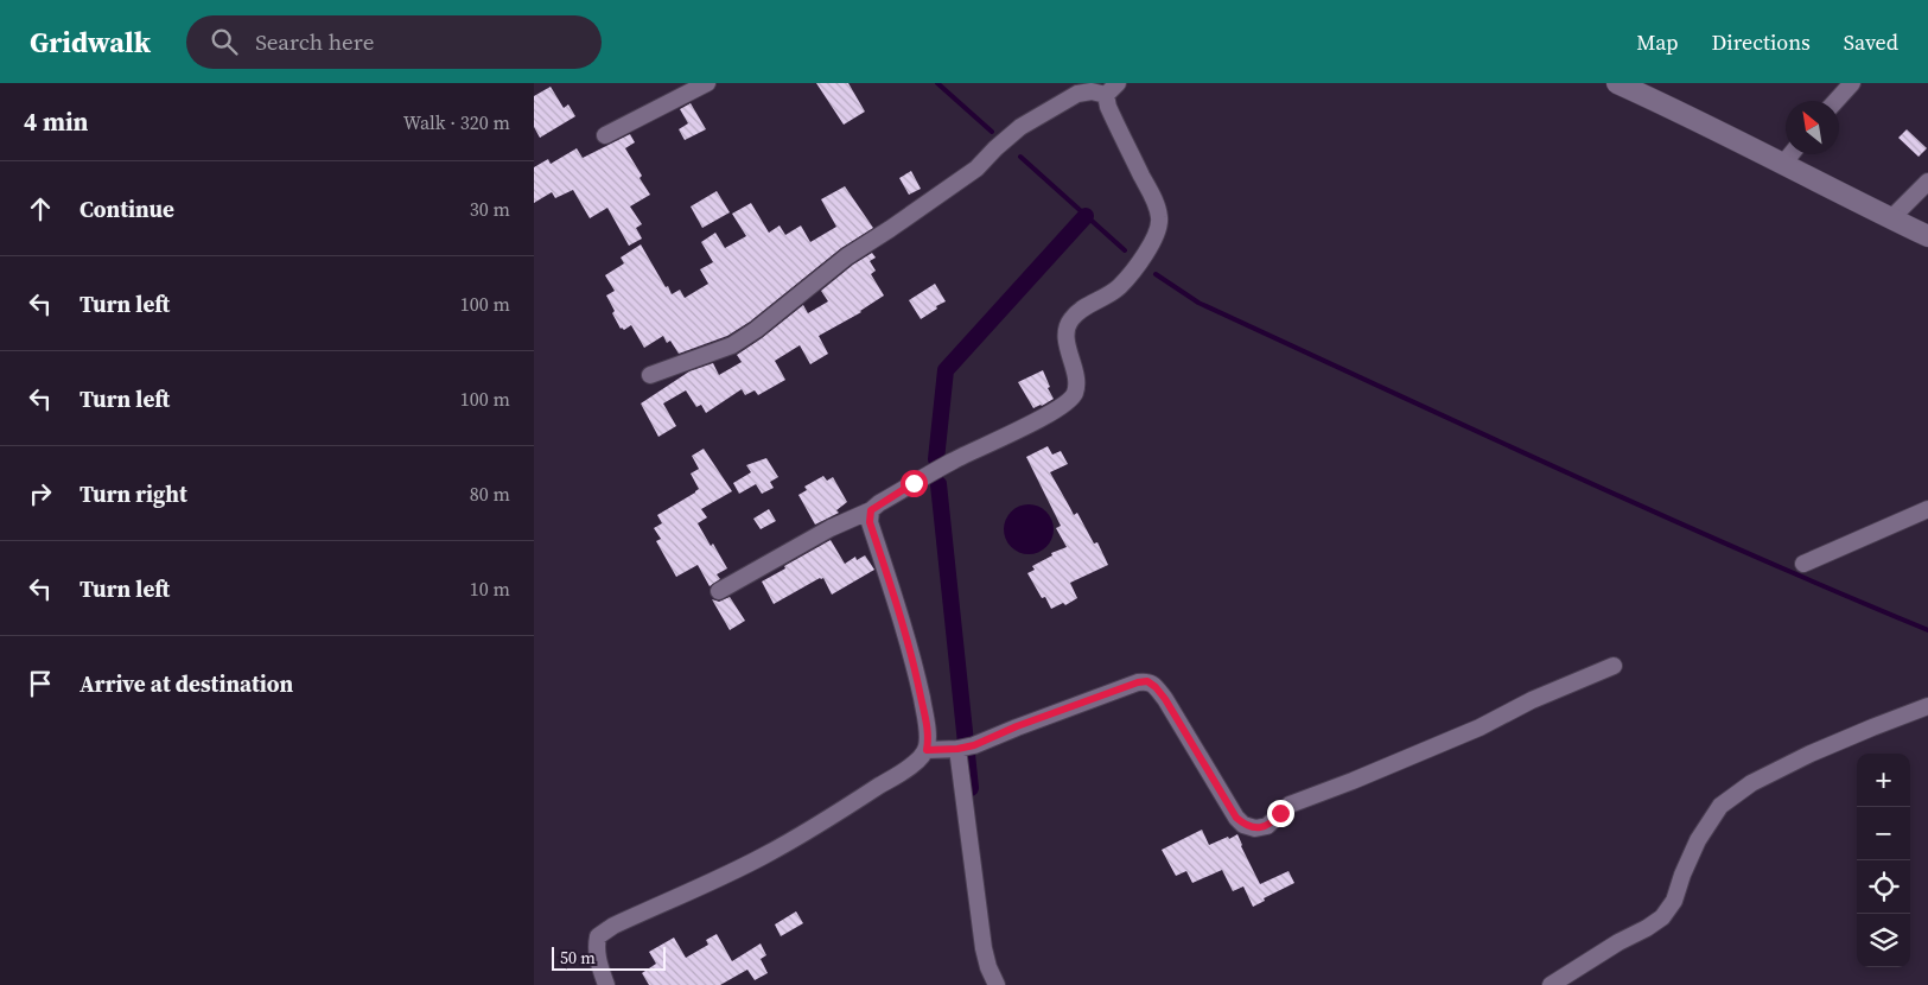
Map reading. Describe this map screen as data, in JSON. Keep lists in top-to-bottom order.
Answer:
{
  "scale_bar": "50 m",
  "north": "top left",
  "page": {
    "header": "Gridwalk",
    "search": "Search here",
    "nav": ["Map", "Directions", "Saved"],
    "heading": ["4 min", "Walk · 320 m"],
    "list": [
      ["Continue", "30 m"],
      ["Turn left", "100 m"],
      ["Turn left", "100 m"],
      ["Turn right", "80 m"],
      ["Turn left", "10 m"],
      "Arrive at destination"
    ],
    "map_buttons": ["+", "−"],
    "scale": "50 m"
  }
}
